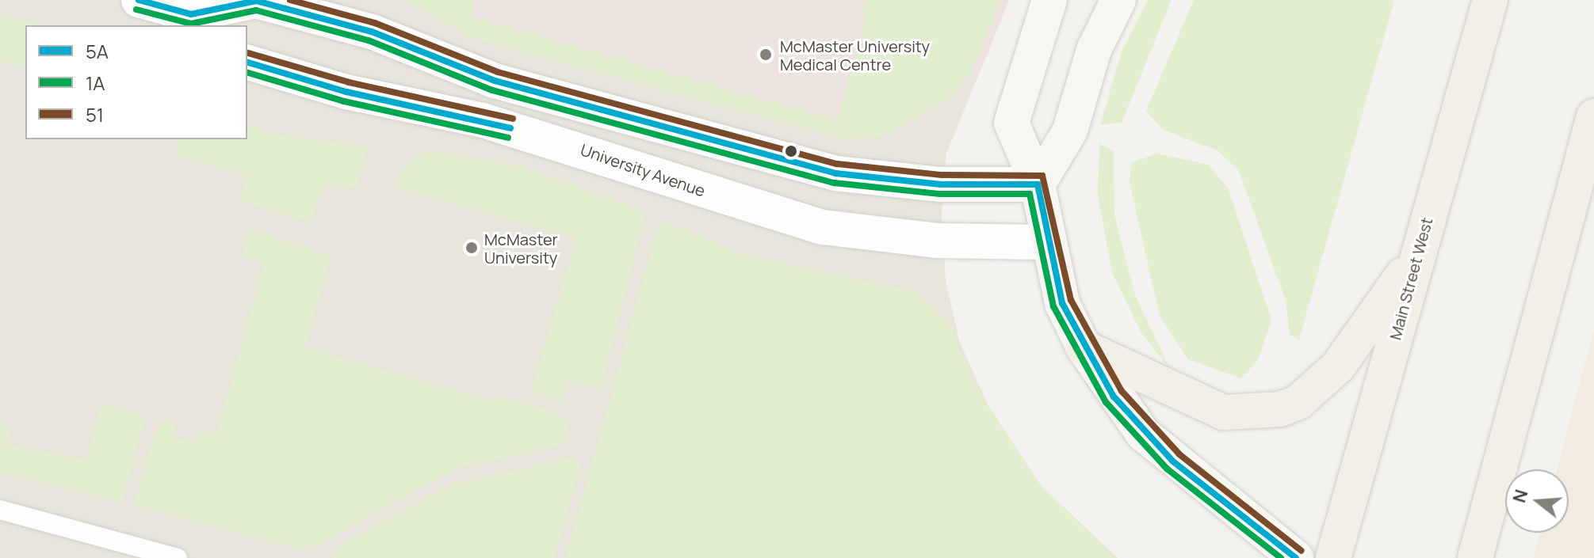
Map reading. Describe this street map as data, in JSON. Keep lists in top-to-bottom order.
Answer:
{
  "streets": {
    "main road": ["Main Street West"],
    "street": ["University Avenue"]
  },
  "places": ["McMaster University Medical Centre", "McMaster University"],
  "lines": ["transit line 5A", "transit line 51", "transit line 1A"],
  "legend": ["5A", "1A", "51"],
  "north": "left"
}
